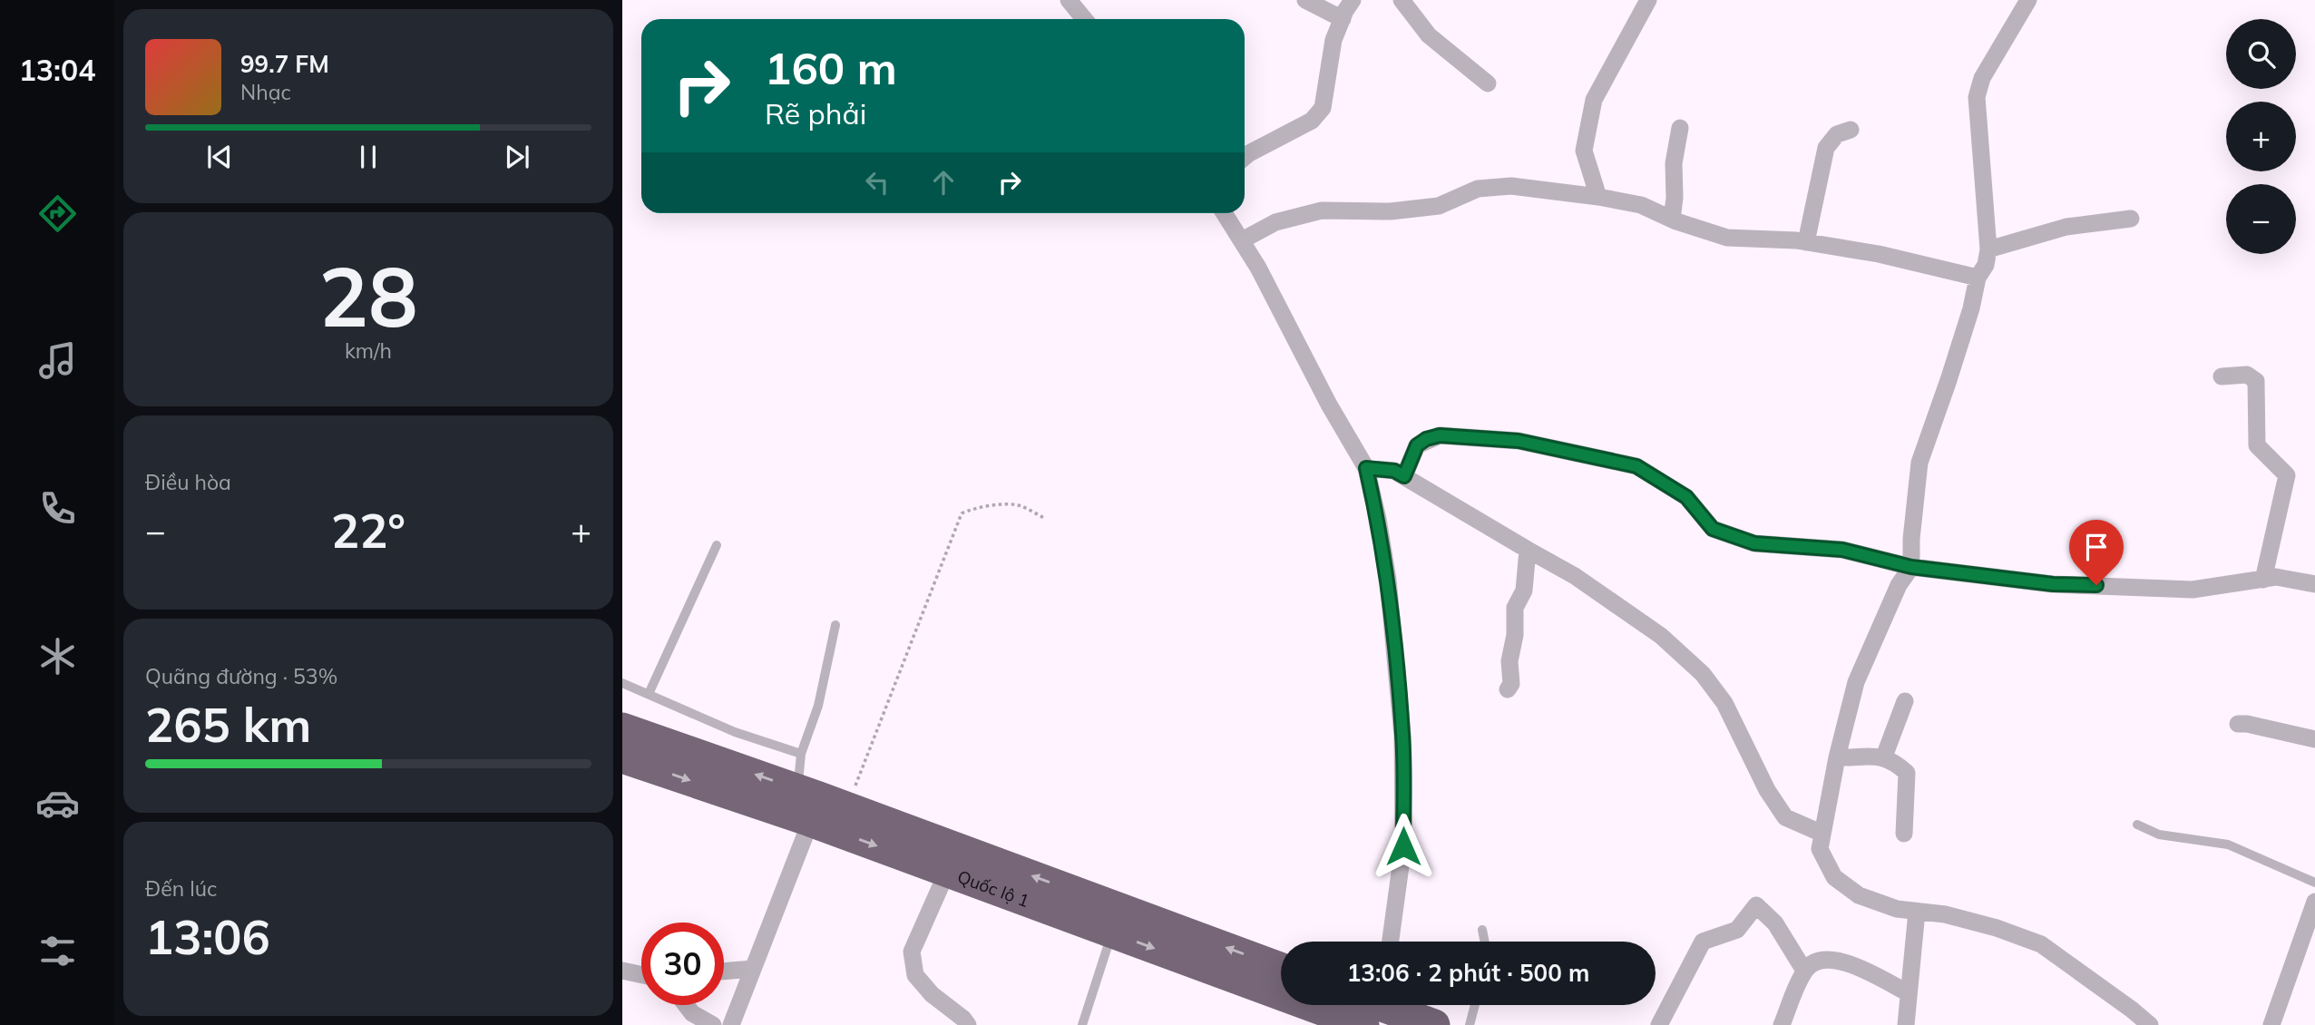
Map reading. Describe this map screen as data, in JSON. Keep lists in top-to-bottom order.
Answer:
{
  "streets": {
    "highway": ["Quốc lộ 1"]
  },
  "page": {
    "tabs": "13:04",
    "map_buttons": ["+", "−"],
    "turn": ["160 m", "Rẽ phải"],
    "song": ["99.7 FM", "Nhạc"],
    "tile": [
      ["28", "km/h"],
      "Điều hòa",
      ["Quãng đường · 53%", "265 km"],
      ["Đến lúc", "13:06"]
    ],
    "heat": ["−", "22°", "+"],
    "limit": "30",
    "trip": "13:06 · 2 phút · 500 m"
  }
}
